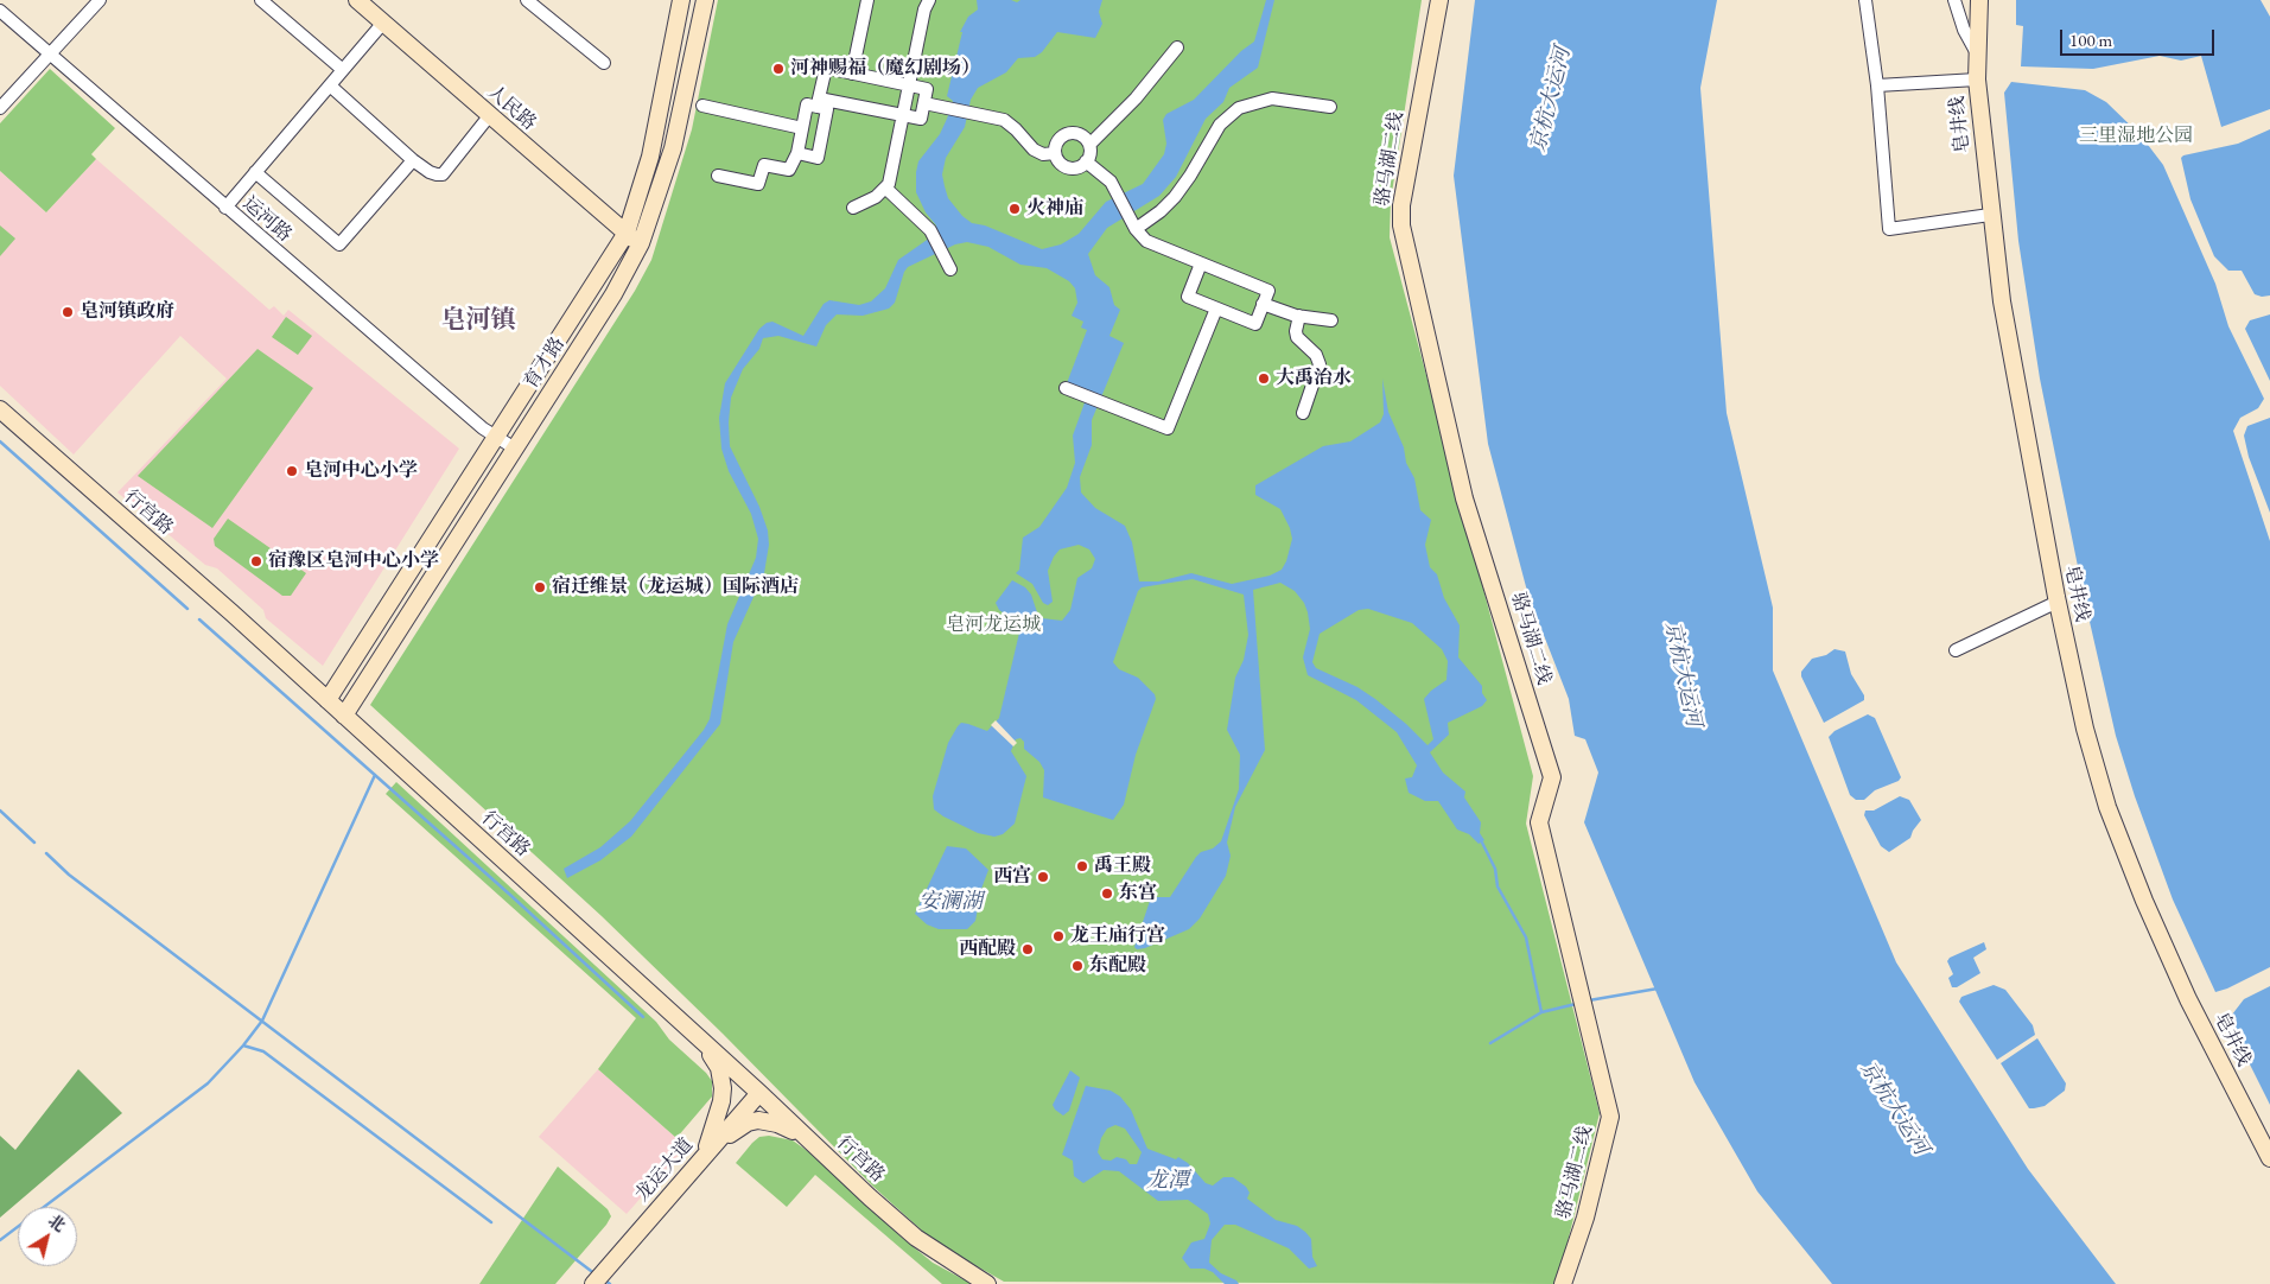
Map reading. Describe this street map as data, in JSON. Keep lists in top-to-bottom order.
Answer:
{
  "streets": {
    "street": [
      "人民路",
      "皂井线",
      "骆马湖二线",
      "运河路",
      "育才路",
      "行宫路",
      "龙运大道"
    ]
  },
  "crossings": [
    ["人民路", "育才路"],
    ["运河路", "育才路"],
    ["育才路", "行宫路"],
    ["行宫路", "龙运大道"]
  ],
  "districts": ["皂河镇"],
  "water": ["京杭大运河", "安澜湖", "龙潭"],
  "parks": ["三里湿地公园", "皂河龙运城"],
  "places": [
    "河神赐福（魔幻剧场）",
    "火神庙",
    "皂河镇政府",
    "大禹治水",
    "皂河中心小学",
    "宿豫区皂河中心小学",
    "宿迁维景（龙运城）国际酒店",
    "禹王殿",
    "西宫",
    "东宫",
    "龙王庙行宫",
    "西配殿",
    "东配殿"
  ],
  "scale_bar": "100 m",
  "north": "top right"
}
